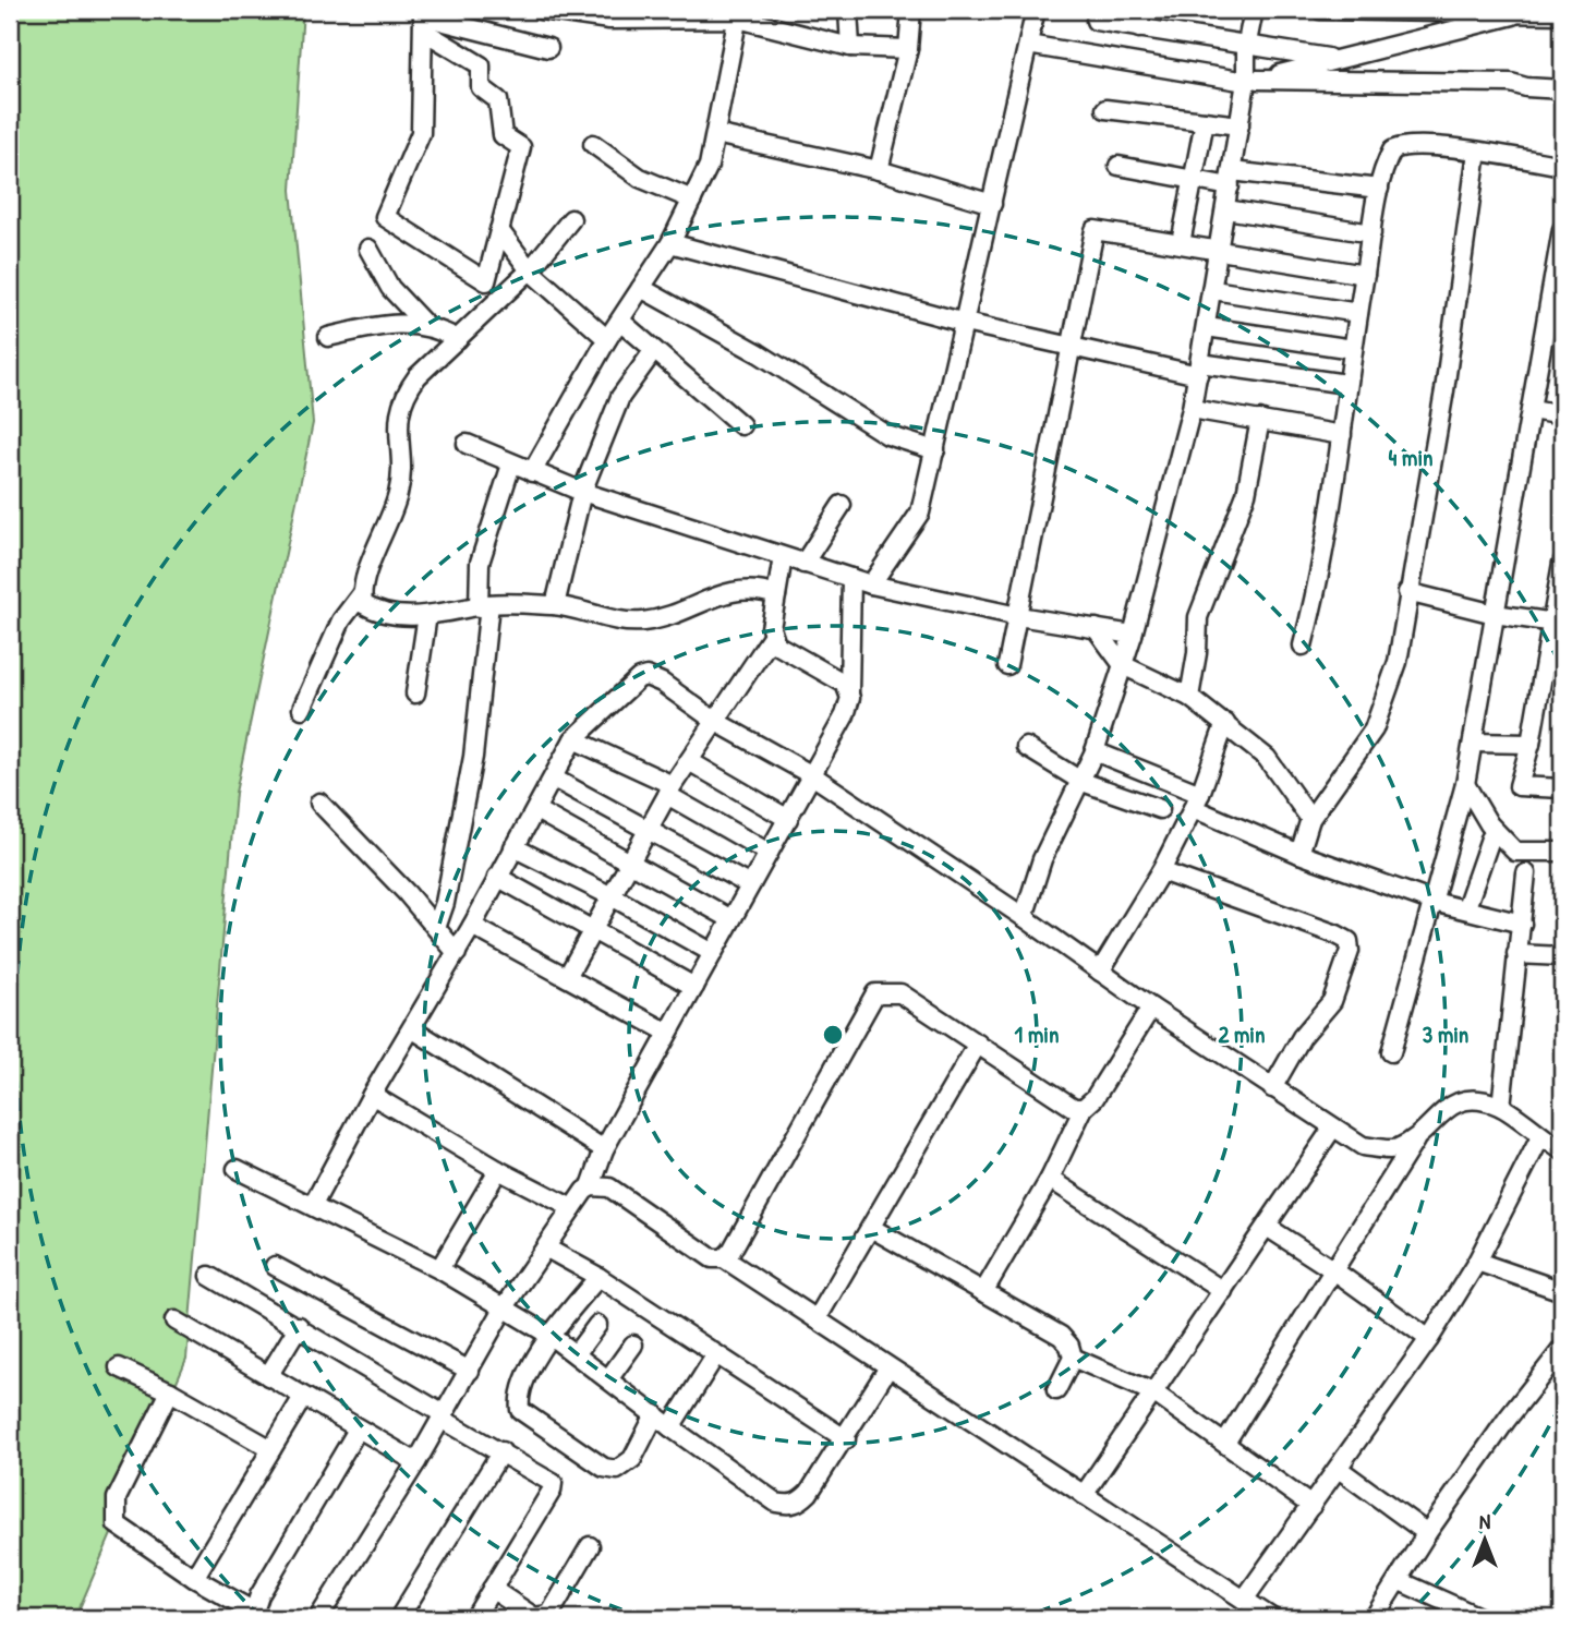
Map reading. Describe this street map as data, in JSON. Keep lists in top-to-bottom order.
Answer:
{
  "north": "top",
  "rings": [
    "4 min",
    "1 min",
    "2 min",
    "3 min"
  ]
}
